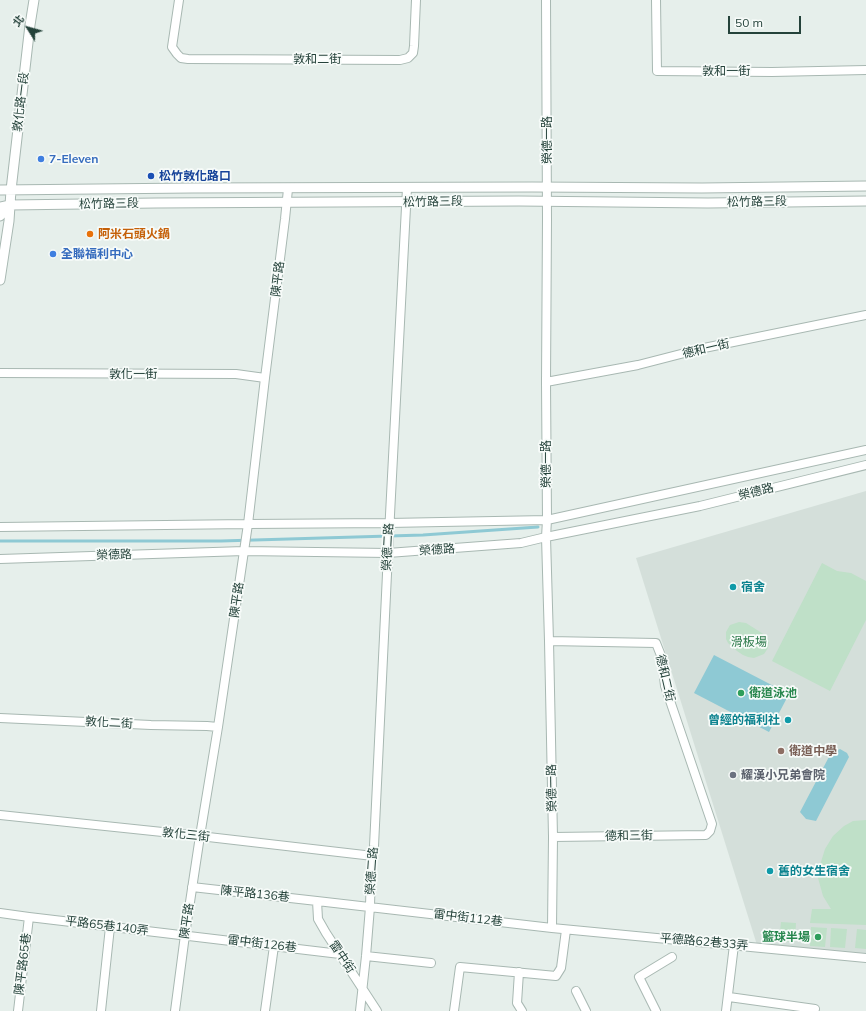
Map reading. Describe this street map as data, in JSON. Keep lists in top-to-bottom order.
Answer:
{
  "streets": {
    "street": [
      "敦和二街",
      "敦和一街",
      "敦化路一段",
      "榮德一路",
      "松竹路三段",
      "陳平路",
      "德和一街",
      "敦化一街",
      "榮德路",
      "榮德二路",
      "德和二街",
      "敦化二街",
      "敦化三街",
      "德和三街",
      "陳平路136巷",
      "雷中街112巷",
      "平路65巷140弄",
      "平德路62巷33弄",
      "雷中街126巷",
      "雷中街",
      "陳平路65巷"
    ]
  },
  "crossings": [
    ["敦化路一段", "松竹路三段"],
    ["榮德一路", "松竹路三段"],
    ["榮德一路", "德和一街"],
    ["榮德一路", "榮德路"],
    ["榮德一路", "德和二街"],
    ["榮德一路", "德和三街"],
    ["榮德一路", "雷中街112巷"],
    ["松竹路三段", "陳平路"],
    ["松竹路三段", "榮德二路"],
    ["陳平路", "敦化一街"],
    ["陳平路", "榮德路"],
    ["陳平路", "敦化二街"],
    ["陳平路", "敦化三街"],
    ["陳平路", "陳平路136巷"],
    ["陳平路", "平路65巷140弄"],
    ["陳平路", "雷中街126巷"],
    ["榮德路", "榮德二路"],
    ["榮德二路", "敦化三街"],
    ["榮德二路", "雷中街112巷"],
    ["德和二街", "德和三街"],
    ["陳平路136巷", "雷中街112巷"],
    ["陳平路136巷", "雷中街"],
    ["雷中街112巷", "平德路62巷33弄"],
    ["雷中街112巷", "雷中街"],
    ["平路65巷140弄", "雷中街126巷"],
    ["平路65巷140弄", "陳平路65巷"],
    ["雷中街126巷", "雷中街"]
  ],
  "parks": ["滑板場"],
  "places": [
    "7-Eleven",
    "松竹敦化路口",
    "阿米石頭火鍋",
    "全聯福利中心",
    "宿舍",
    "衛道泳池",
    "曾經的福利社",
    "衛道中學",
    "耀漢小兄弟會院",
    "舊的女生宿舍",
    "籃球半場"
  ],
  "scale_bar": "50 m",
  "north": "top left"
}
